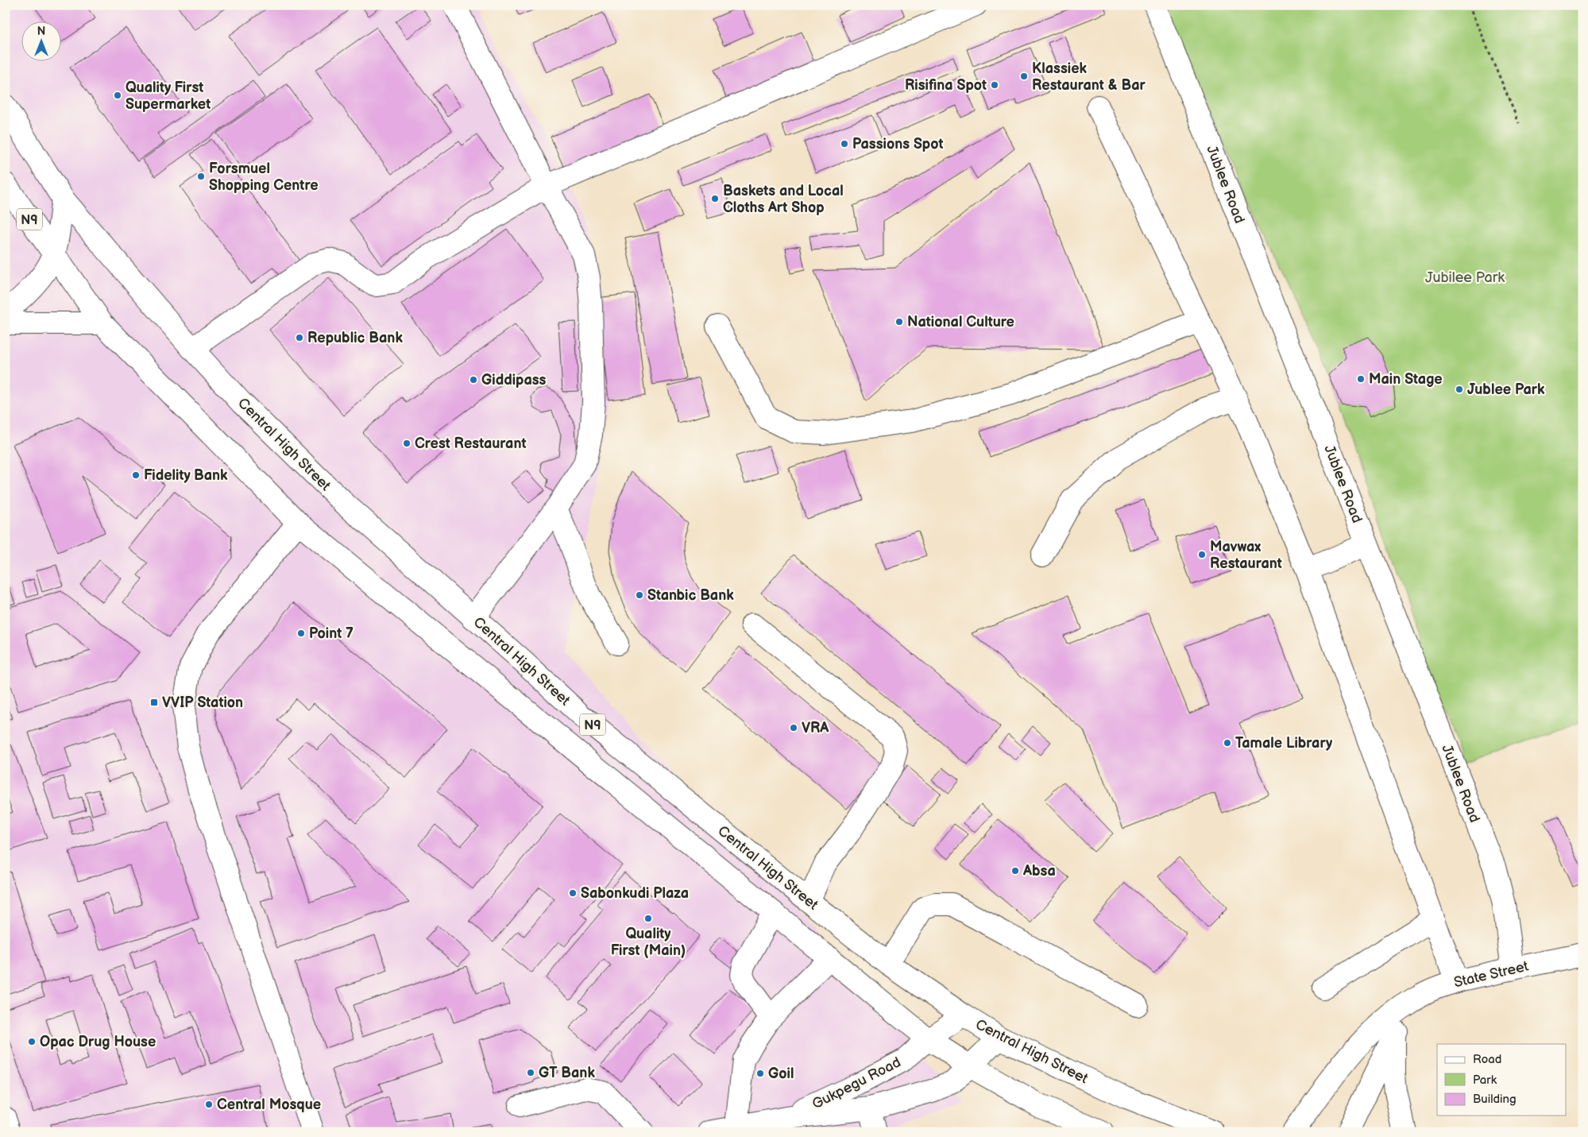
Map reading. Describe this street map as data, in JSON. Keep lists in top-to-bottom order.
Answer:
{
  "streets": {
    "main road": [
      "Jublee Road",
      "N9",
      "Central High Street",
      "State Street",
      "Gukpegu Road"
    ]
  },
  "crossings": [
    ["Jublee Road", "State Street"],
    ["N9", "Gukpegu Road"],
    ["Central High Street", "Gukpegu Road"]
  ],
  "parks": ["Jubilee Park"],
  "places": {
    "other": [
      "Klassiek Restaurant & Bar",
      "Risifina Spot",
      "Quality First Supermarket",
      "Passions Spot",
      "Forsmuel Shopping Centre",
      "Baskets and Local Cloths Art Shop",
      "National Culture",
      "Republic Bank",
      "Main Stage",
      "Giddipass",
      "Jublee Park",
      "Crest Restaurant",
      "Fidelity Bank",
      "Mavwax Restaurant",
      "Stanbic Bank",
      "Point 7",
      "VRA",
      "Tamale Library",
      "Absa",
      "Sabonkudi Plaza",
      "Quality First (Main)",
      "Opac Drug House",
      "GT Bank",
      "Goil",
      "Central Mosque"
    ],
    "transit": ["VVIP Station"]
  },
  "legend": ["Road", "Park", "Building"],
  "north": "top"
}
